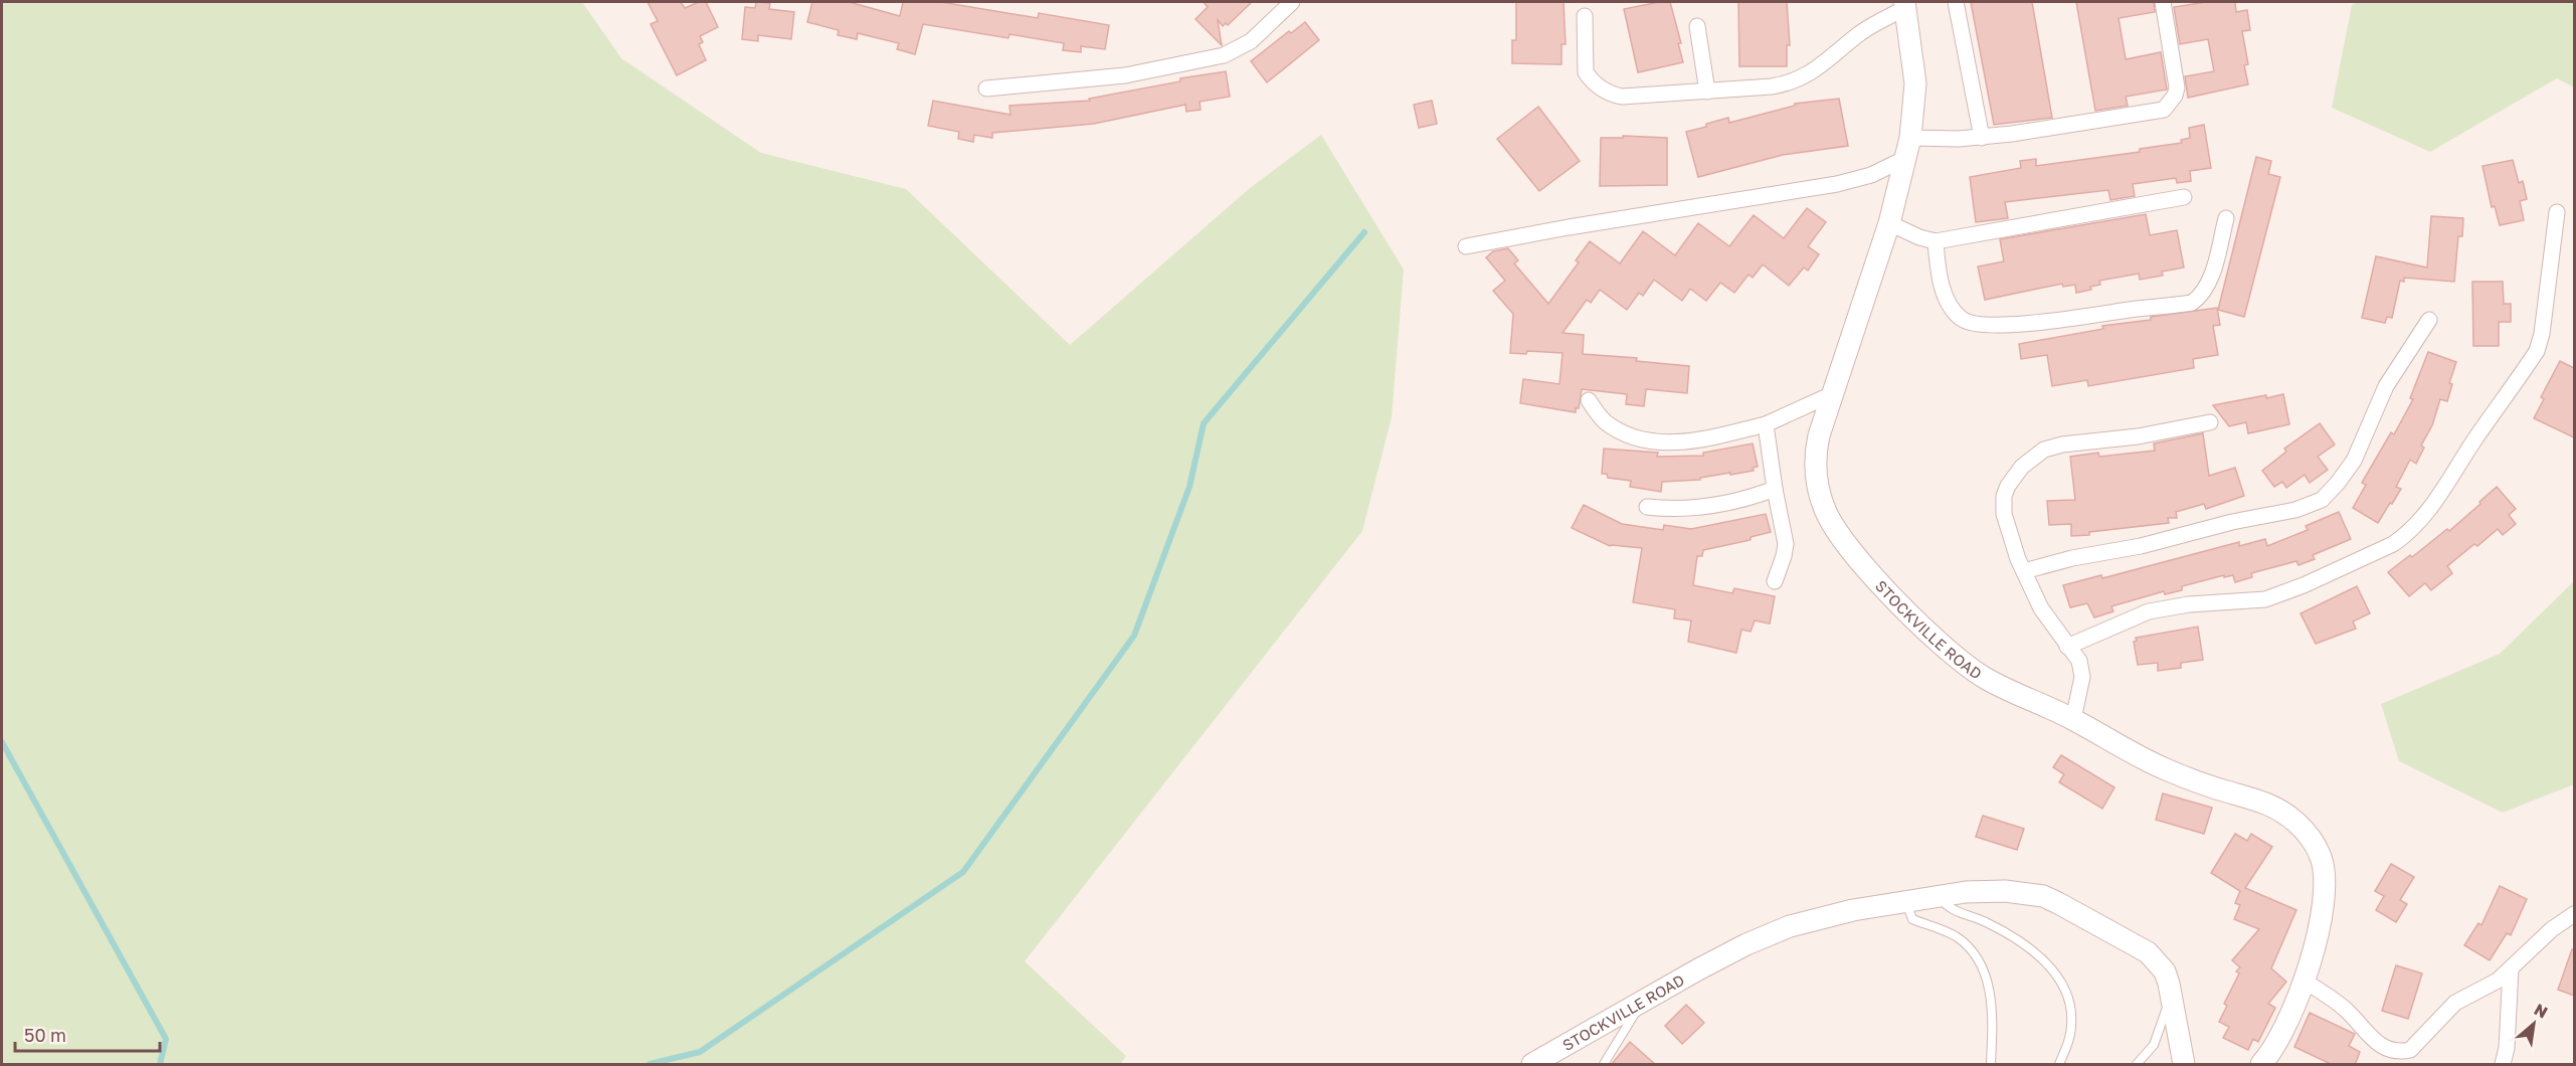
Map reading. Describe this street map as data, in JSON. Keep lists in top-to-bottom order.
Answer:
{
  "streets": {
    "street": ["STOCKVILLE ROAD"]
  },
  "scale_bar": "50 m",
  "north": "top right"
}
